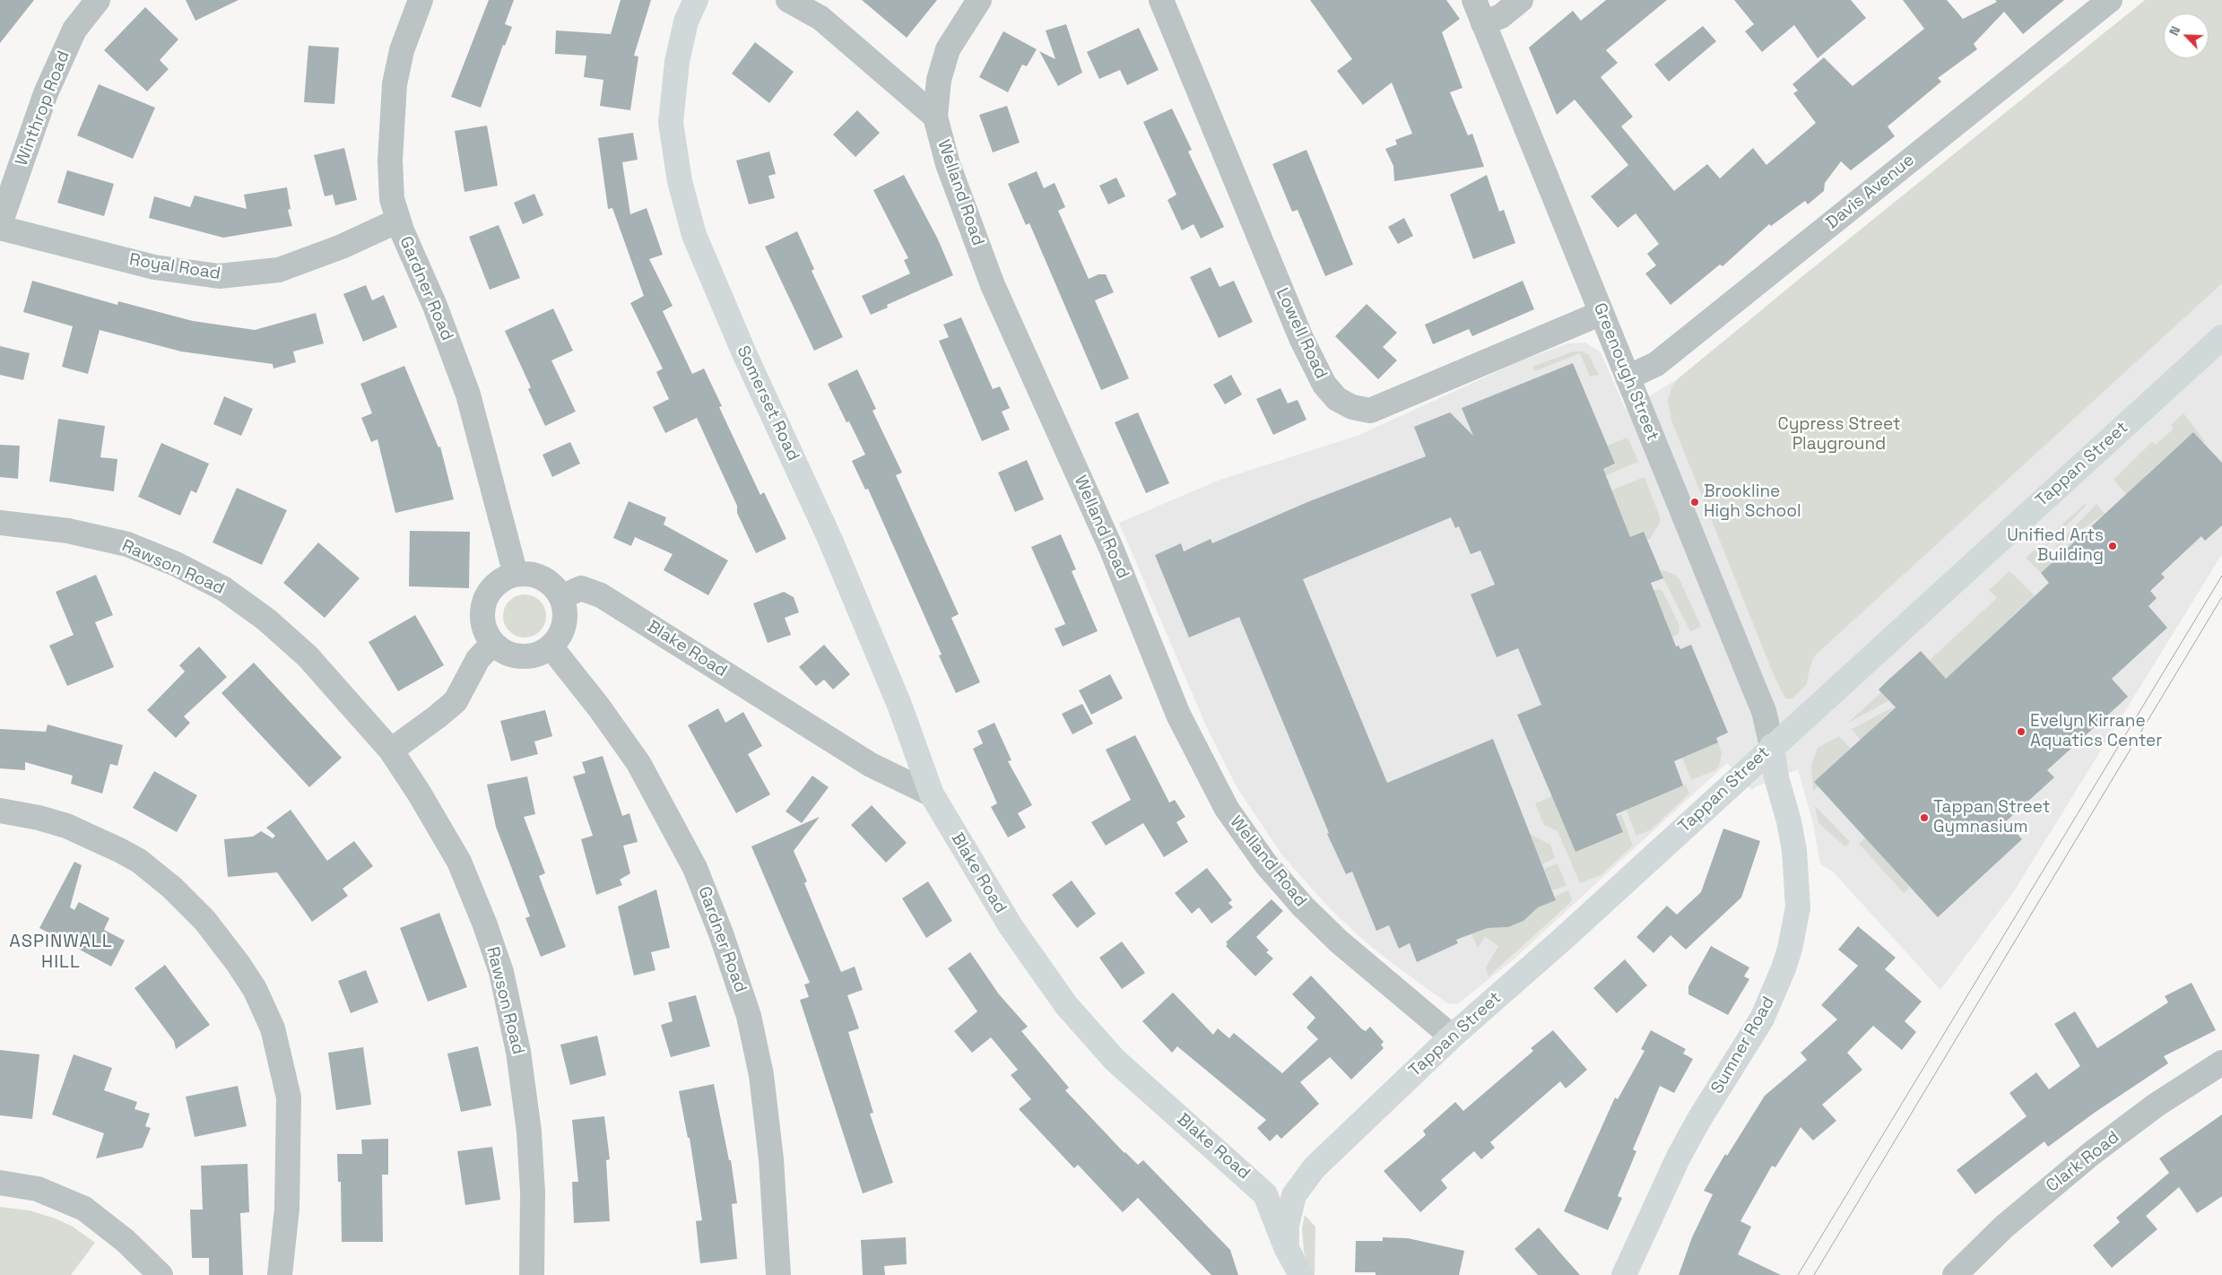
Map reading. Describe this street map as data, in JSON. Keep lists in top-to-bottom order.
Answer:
{
  "streets": {
    "street": [
      "Winthrop Road",
      "Davis Avenue",
      "Welland Road",
      "Royal Road",
      "Gardner Road",
      "Lowell Road",
      "Greenough Street",
      "Somerset Road",
      "Tappan Street",
      "Rawson Road",
      "Blake Road",
      "Sumner Road",
      "Clark Road"
    ]
  },
  "crossings": [
    ["Davis Avenue", "Greenough Street"],
    ["Welland Road", "Tappan Street"],
    ["Royal Road", "Gardner Road"],
    ["Gardner Road", "Blake Road"],
    ["Lowell Road", "Greenough Street"],
    ["Greenough Street", "Tappan Street"],
    ["Greenough Street", "Sumner Road"],
    ["Somerset Road", "Blake Road"],
    ["Tappan Street", "Blake Road"],
    ["Tappan Street", "Sumner Road"]
  ],
  "districts": ["ASPINWALL HILL"],
  "parks": ["Cypress Street Playground"],
  "places": [
    "Brookline High School",
    "Unified Arts Building",
    "Evelyn Kirrane Aquatics Center",
    "Tappan Street Gymnasium"
  ],
  "north": "top left"
}
